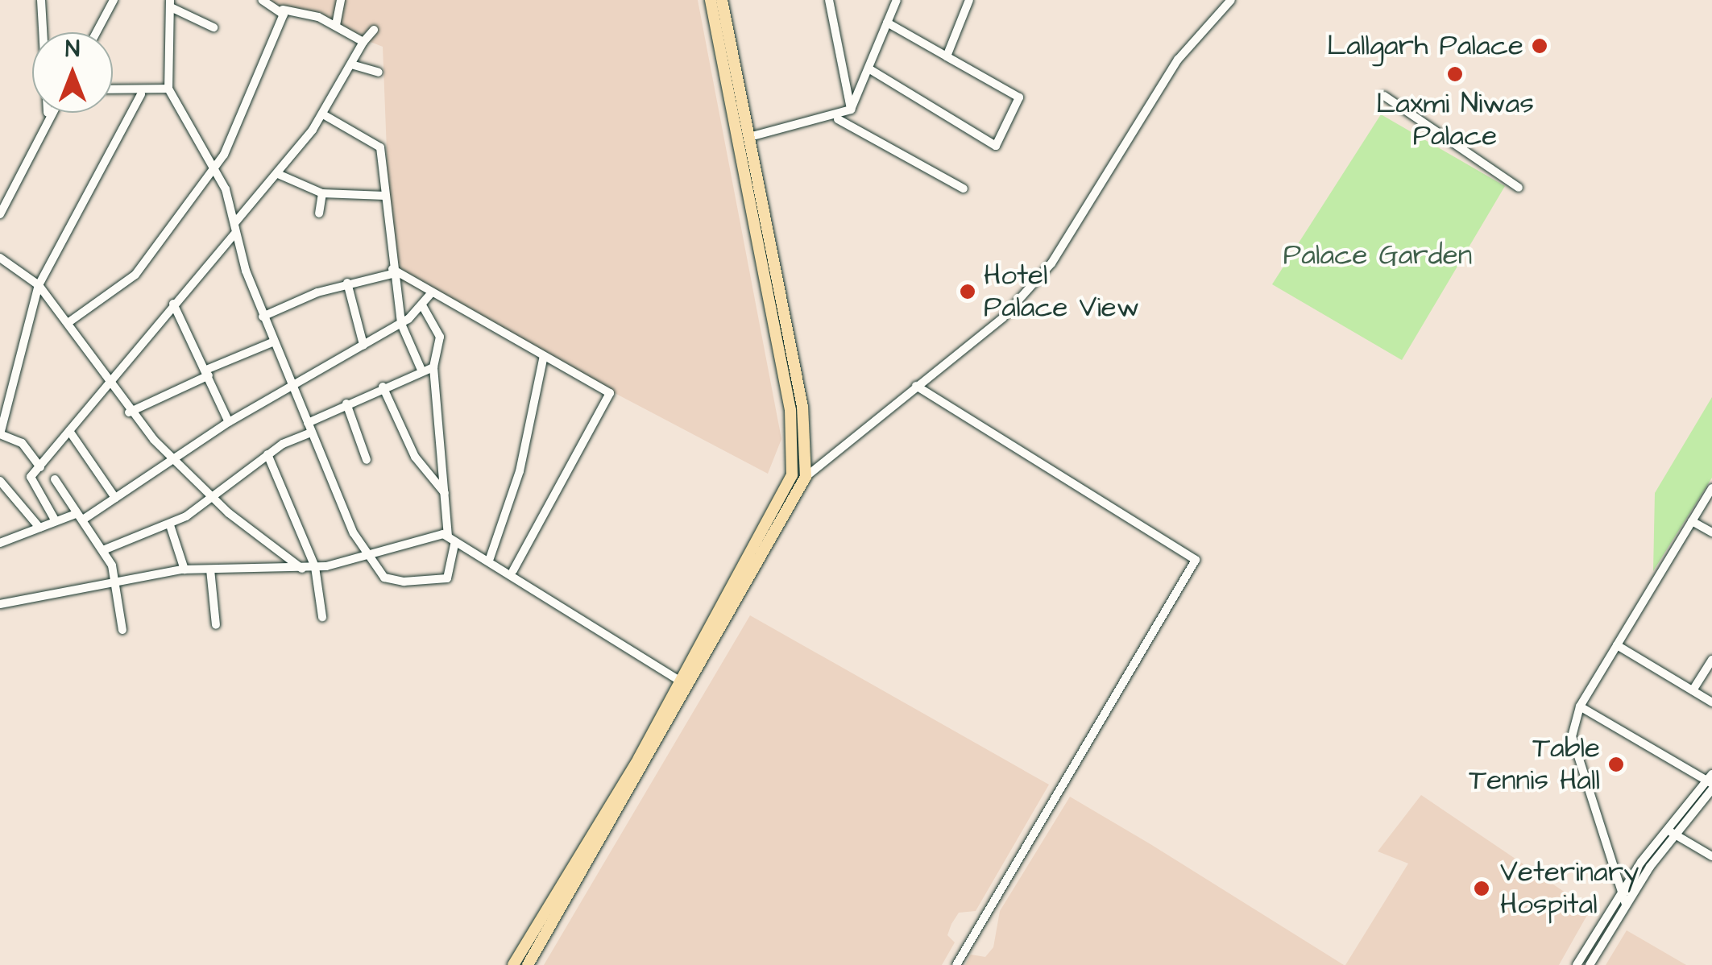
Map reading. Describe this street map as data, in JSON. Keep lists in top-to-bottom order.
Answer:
{
  "parks": ["Palace Garden"],
  "places": [
    "Lallgarh Palace",
    "Laxmi Niwas Palace",
    "Hotel Palace View",
    "Table Tennis Hall",
    "Veterinary Hospital"
  ],
  "north": "top"
}
